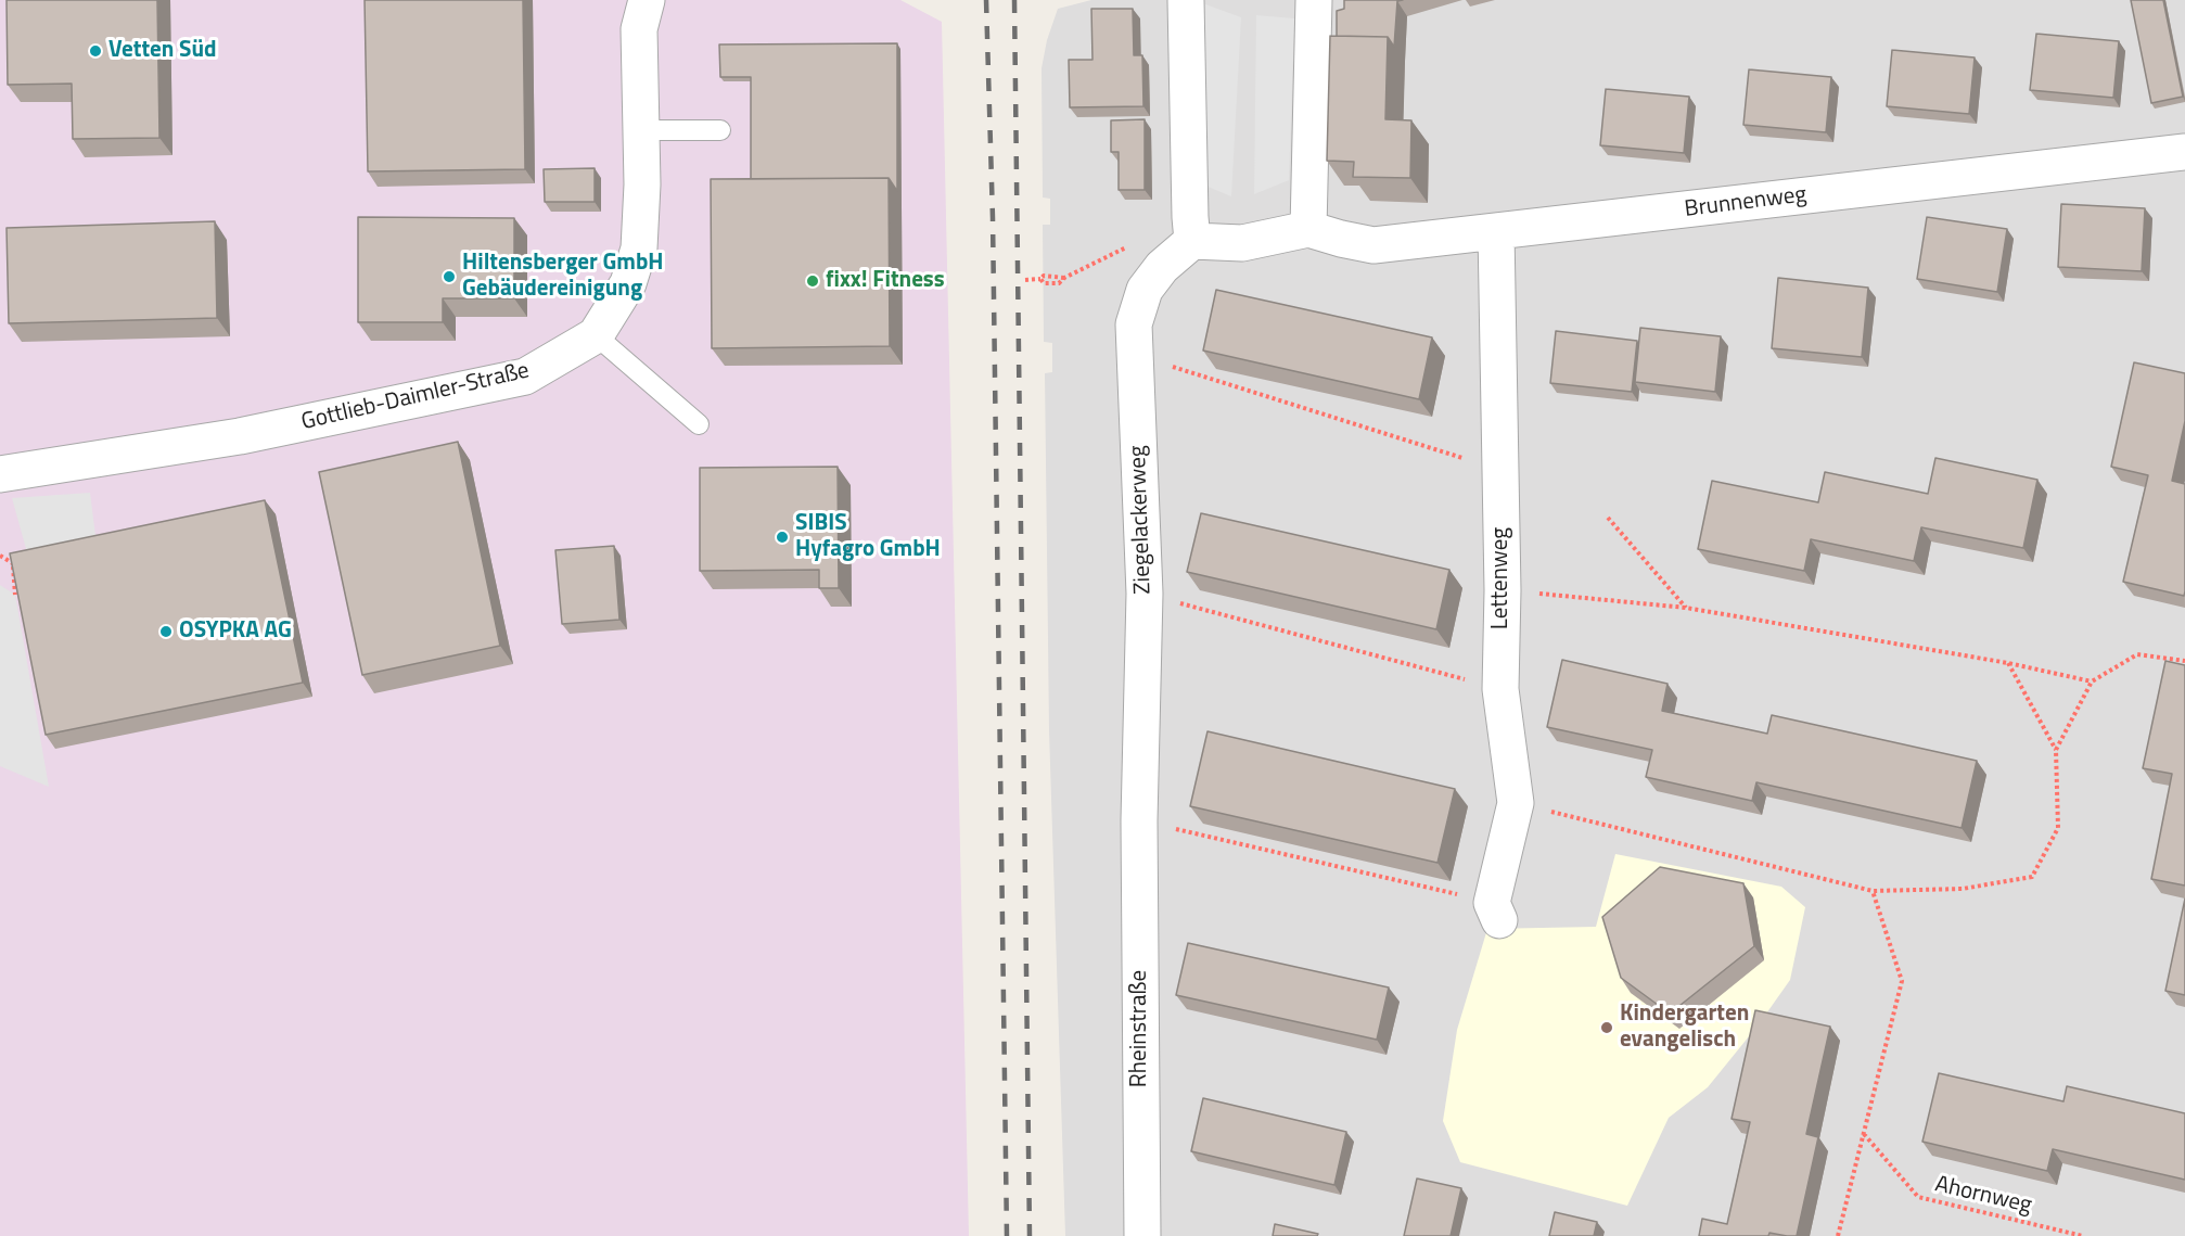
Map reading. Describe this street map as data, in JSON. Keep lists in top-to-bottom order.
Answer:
{
  "streets": {
    "street": [
      "Brunnenweg",
      "Gottlieb-Daimler-Straße",
      "Ziegelackerweg",
      "Lettenweg",
      "Rheinstraße"
    ],
    "path": ["Ahornweg"]
  },
  "crossings": [
    ["Brunnenweg", "Lettenweg"],
    ["Ziegelackerweg", "Rheinstraße"]
  ],
  "places": [
    "Vetten Süd",
    "Hiltensberger GmbH Gebäudereinigung",
    "fixx! Fitness",
    "SIBIS Hyfagro GmbH",
    "OSYPKA AG",
    "Kindergarten evangelisch"
  ]
}
